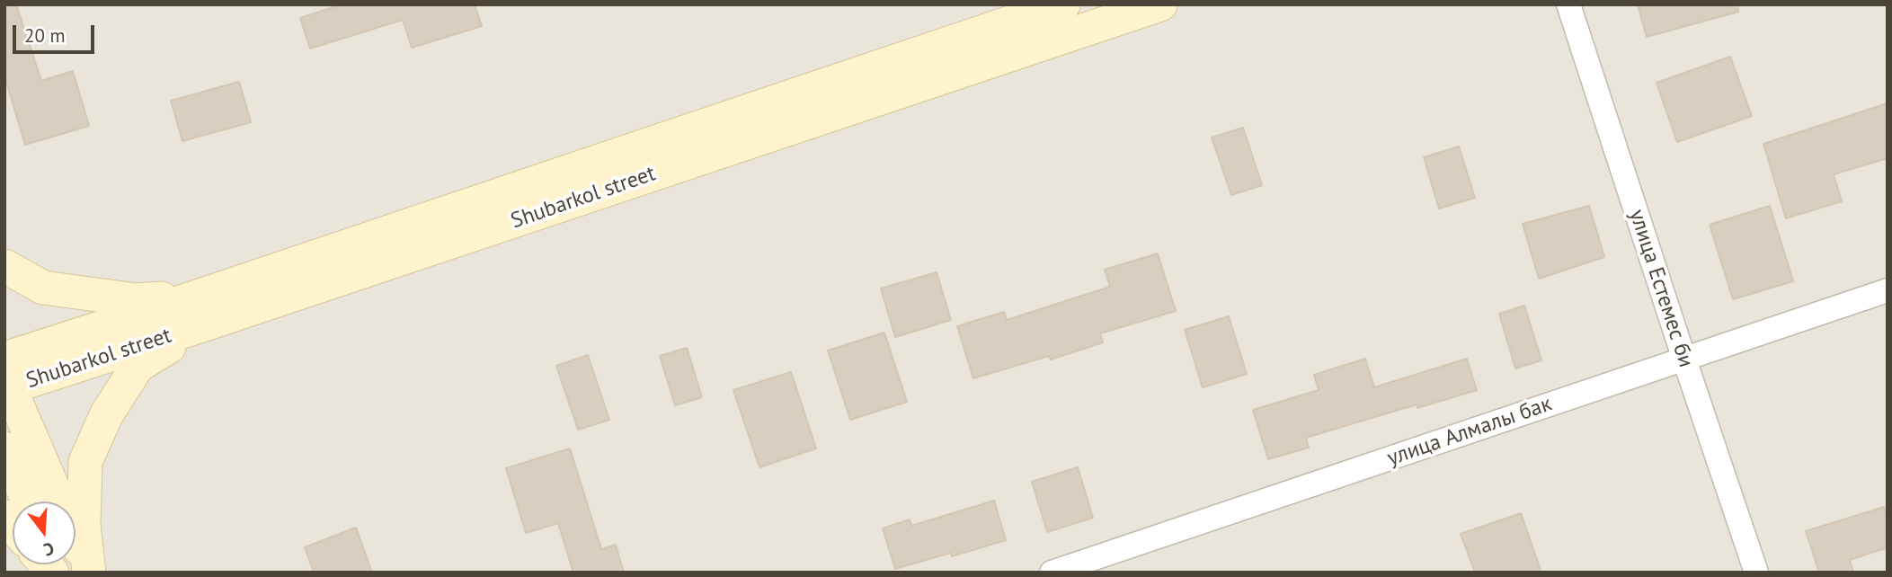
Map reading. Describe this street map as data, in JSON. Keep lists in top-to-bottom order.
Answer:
{
  "streets": {
    "street": ["Shubarkol street", "улица Естемес би", "улица Алмалы бак"]
  },
  "crossings": [
    ["улица Естемес би", "улица Алмалы бак"]
  ],
  "scale_bar": "20 m",
  "north": "bottom"
}
